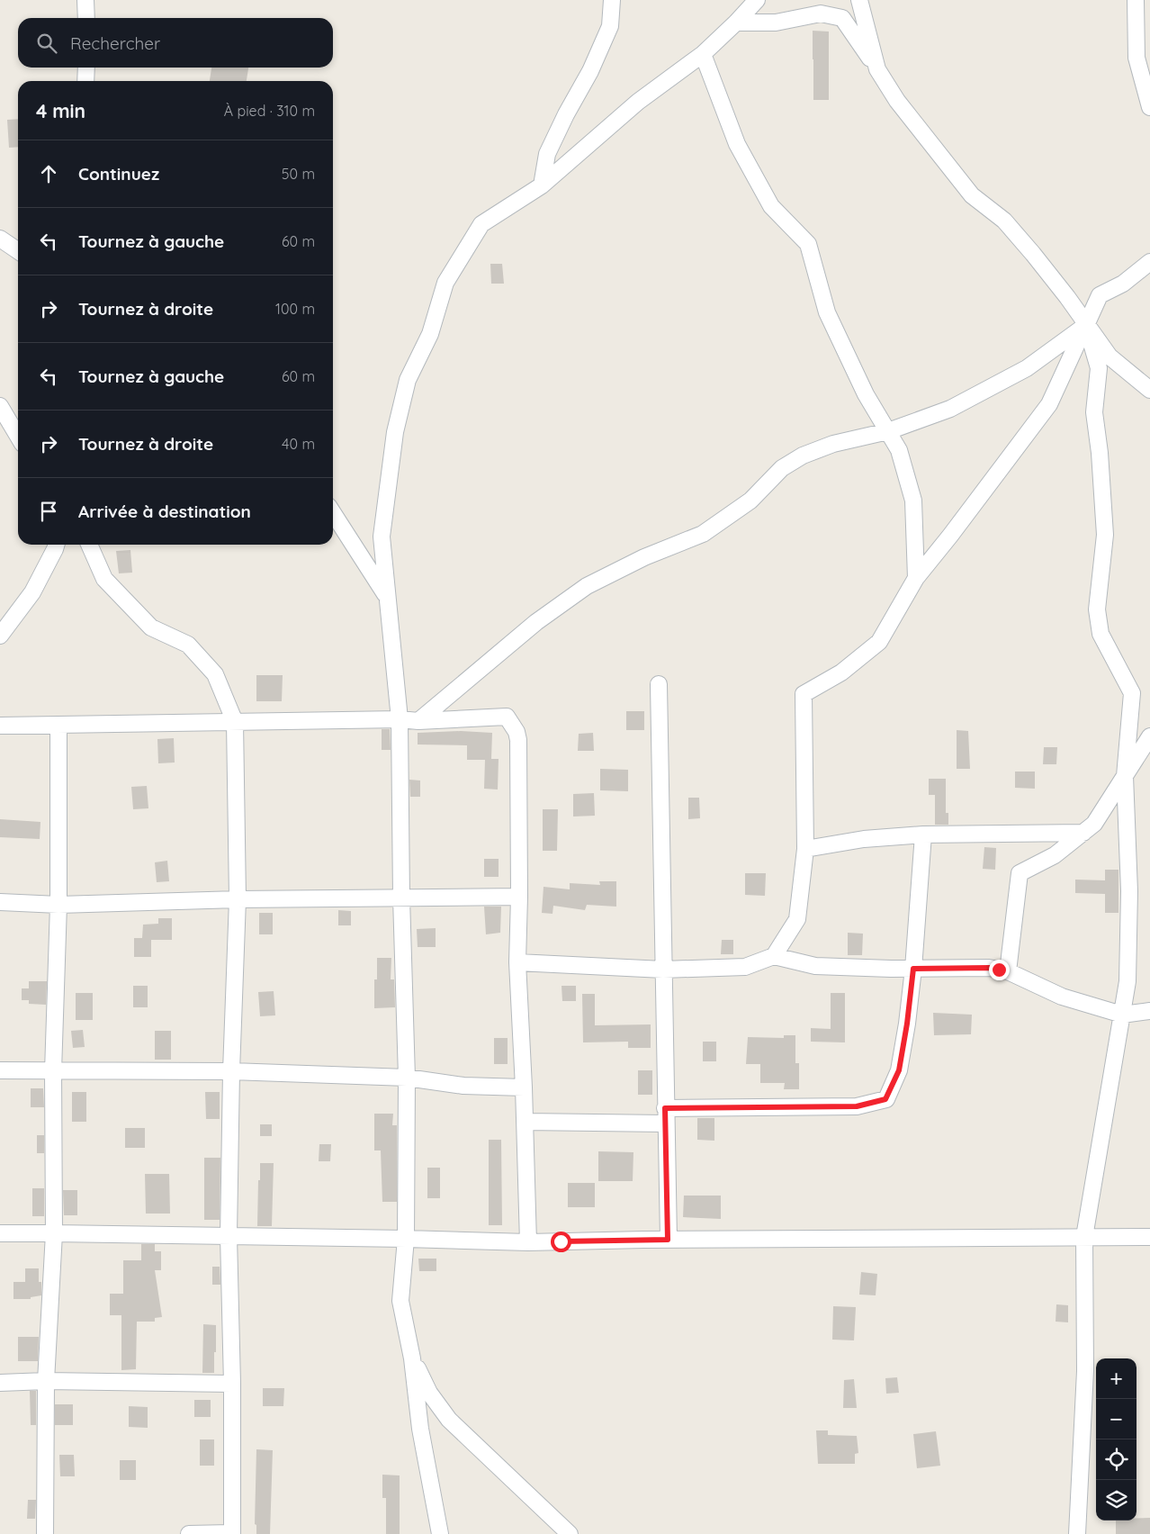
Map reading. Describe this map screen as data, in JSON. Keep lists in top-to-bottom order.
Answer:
{
  "page": {
    "search": "Rechercher",
    "heading": ["4 min", "À pied · 310 m"],
    "list": [
      ["Continuez", "50 m"],
      ["Tournez à gauche", "60 m"],
      ["Tournez à droite", "100 m"],
      ["Tournez à gauche", "60 m"],
      ["Tournez à droite", "40 m"],
      "Arrivée à destination"
    ],
    "map_buttons": ["+", "−"]
  }
}
